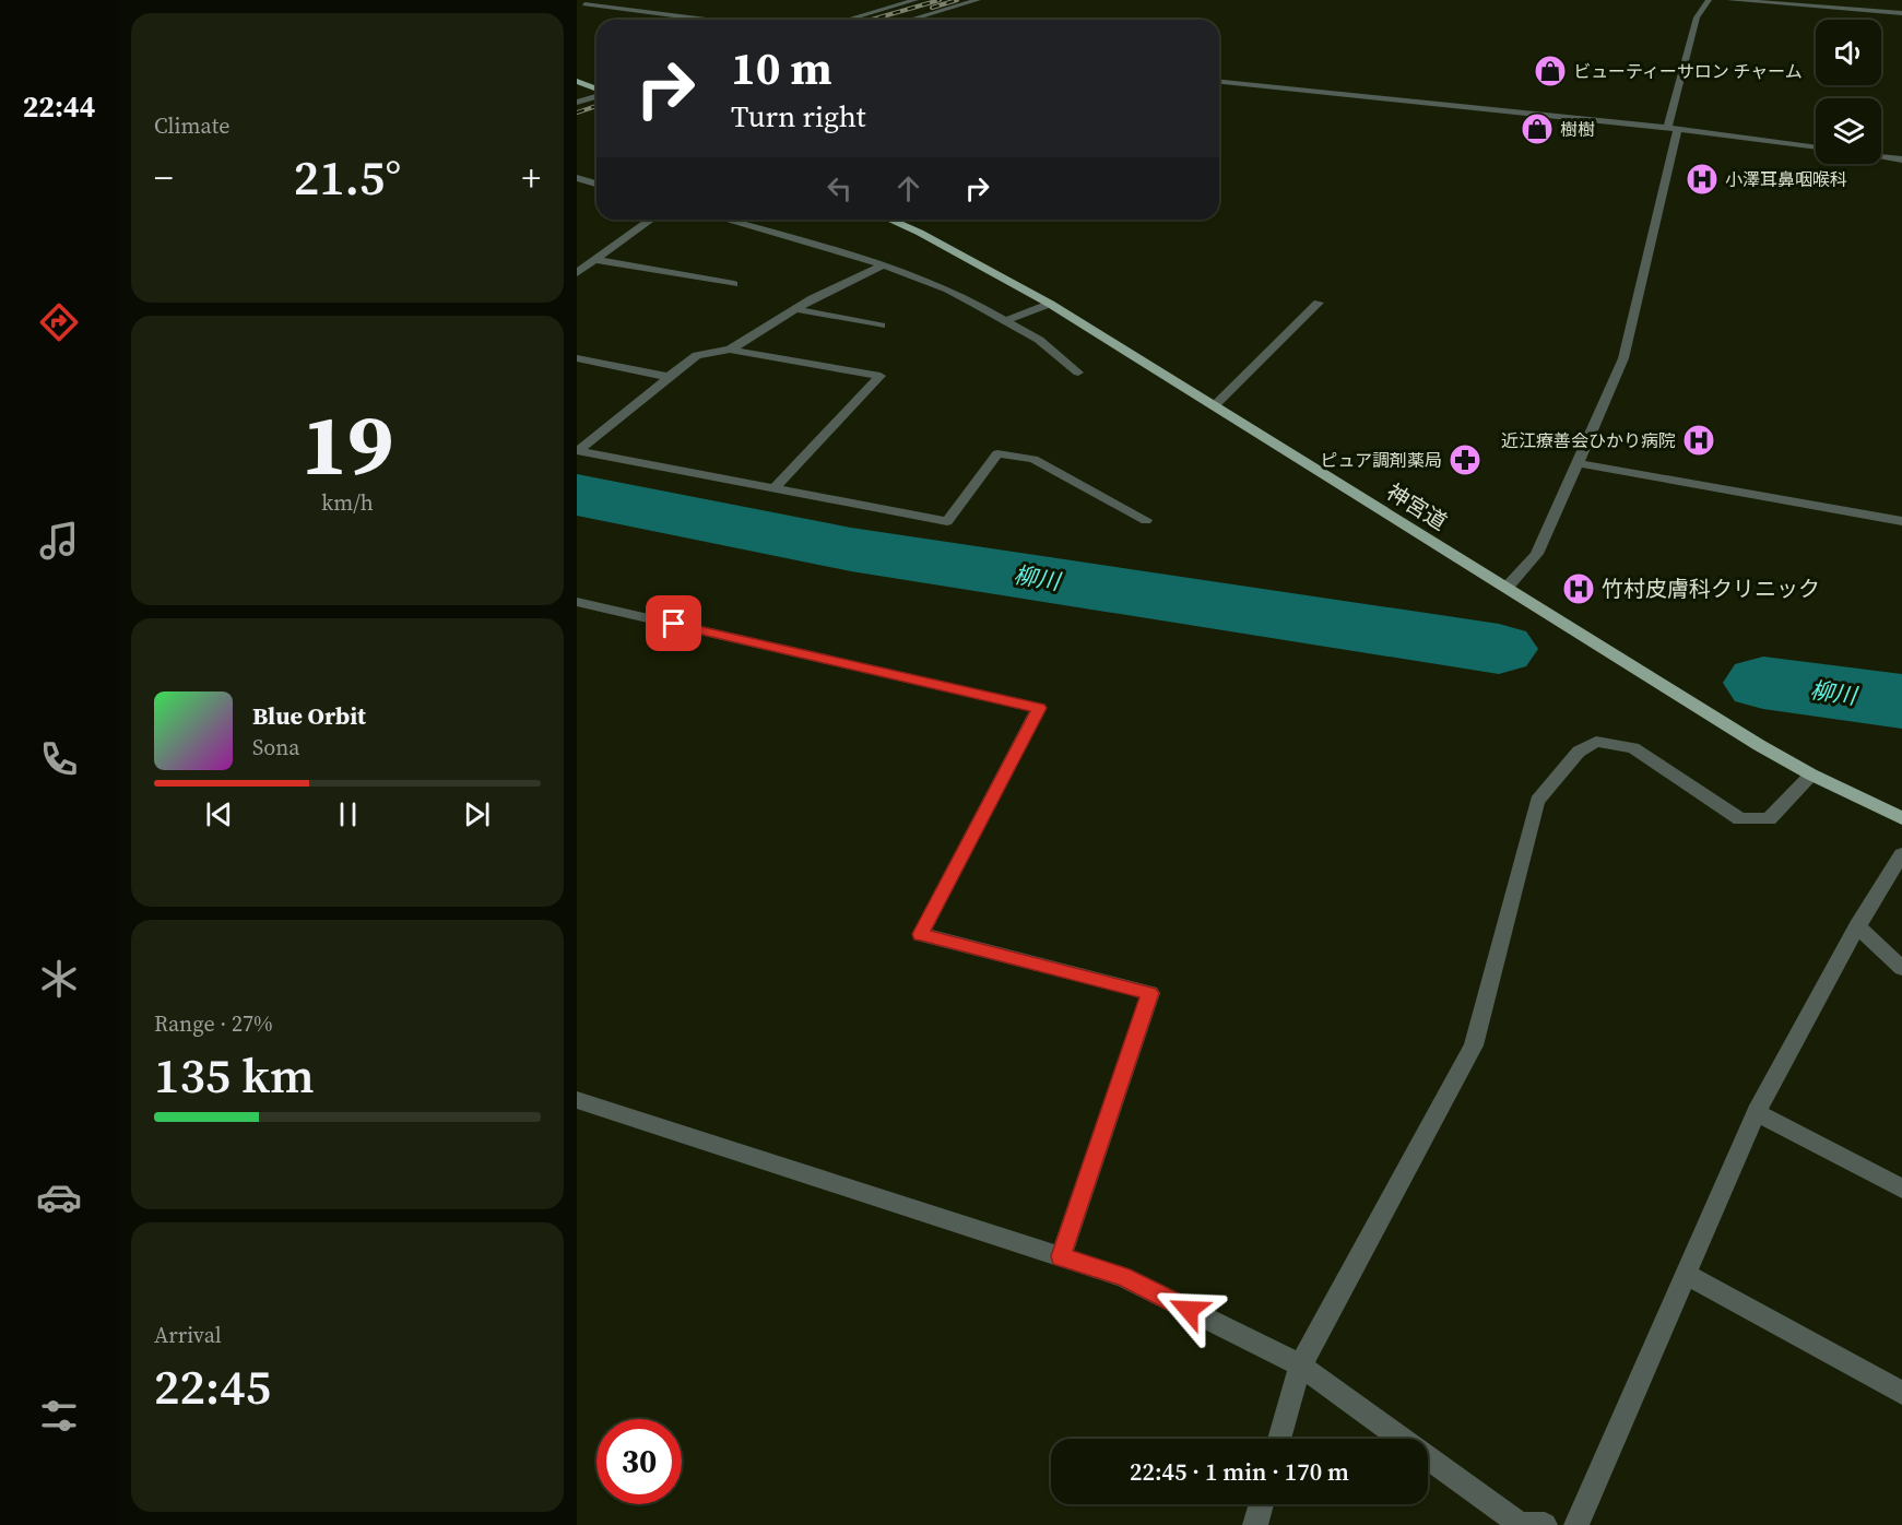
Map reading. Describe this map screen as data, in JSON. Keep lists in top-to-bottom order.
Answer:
{
  "streets": {
    "main road": ["神宮道"]
  },
  "water": ["柳川"],
  "places": {
    "shop": ["ビューティーサロン チャーム", "樹樹"],
    "hospital": ["小澤耳鼻咽喉科", "近江療善会ひかり病院", "竹村皮膚科クリニック"],
    "pharmacy": ["ピュア調剤薬局"]
  },
  "page": {
    "tabs": "22:44",
    "tile": [
      "Climate",
      ["19", "km/h"],
      ["Range · 27%", "135 km"],
      ["Arrival", "22:45"]
    ],
    "turn": ["10 m", "Turn right"],
    "heat": ["−", "21.5°", "+"],
    "song": ["Blue Orbit", "Sona"],
    "limit": "30",
    "trip": "22:45 · 1 min · 170 m"
  }
}
